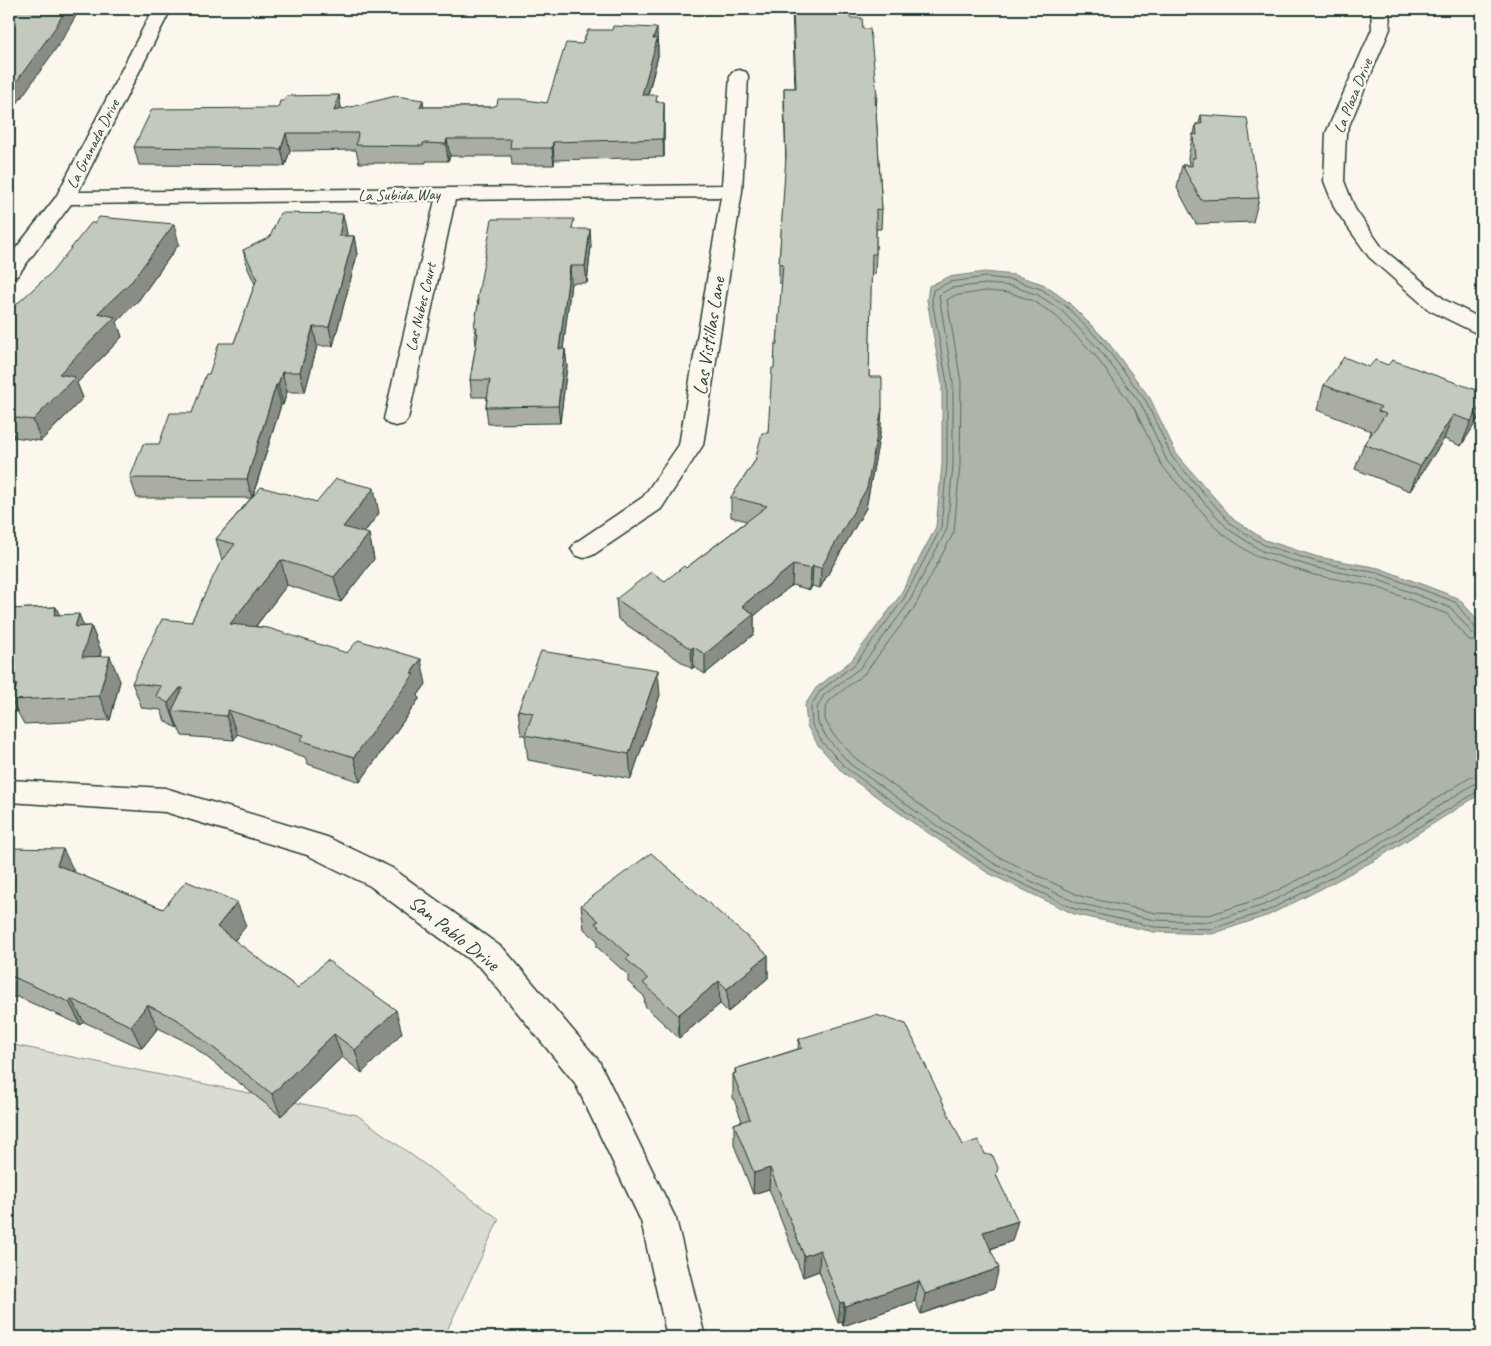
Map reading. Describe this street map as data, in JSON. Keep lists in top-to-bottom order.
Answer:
{
  "streets": {
    "street": [
      "La Plaza Drive",
      "La Granada Drive",
      "La Subida Way",
      "Las Nubes Court",
      "Las Vistillas Lane",
      "San Pablo Drive"
    ]
  },
  "crossings": [
    ["La Granada Drive", "La Subida Way"],
    ["La Subida Way", "Las Nubes Court"],
    ["La Subida Way", "Las Vistillas Lane"]
  ]
}
